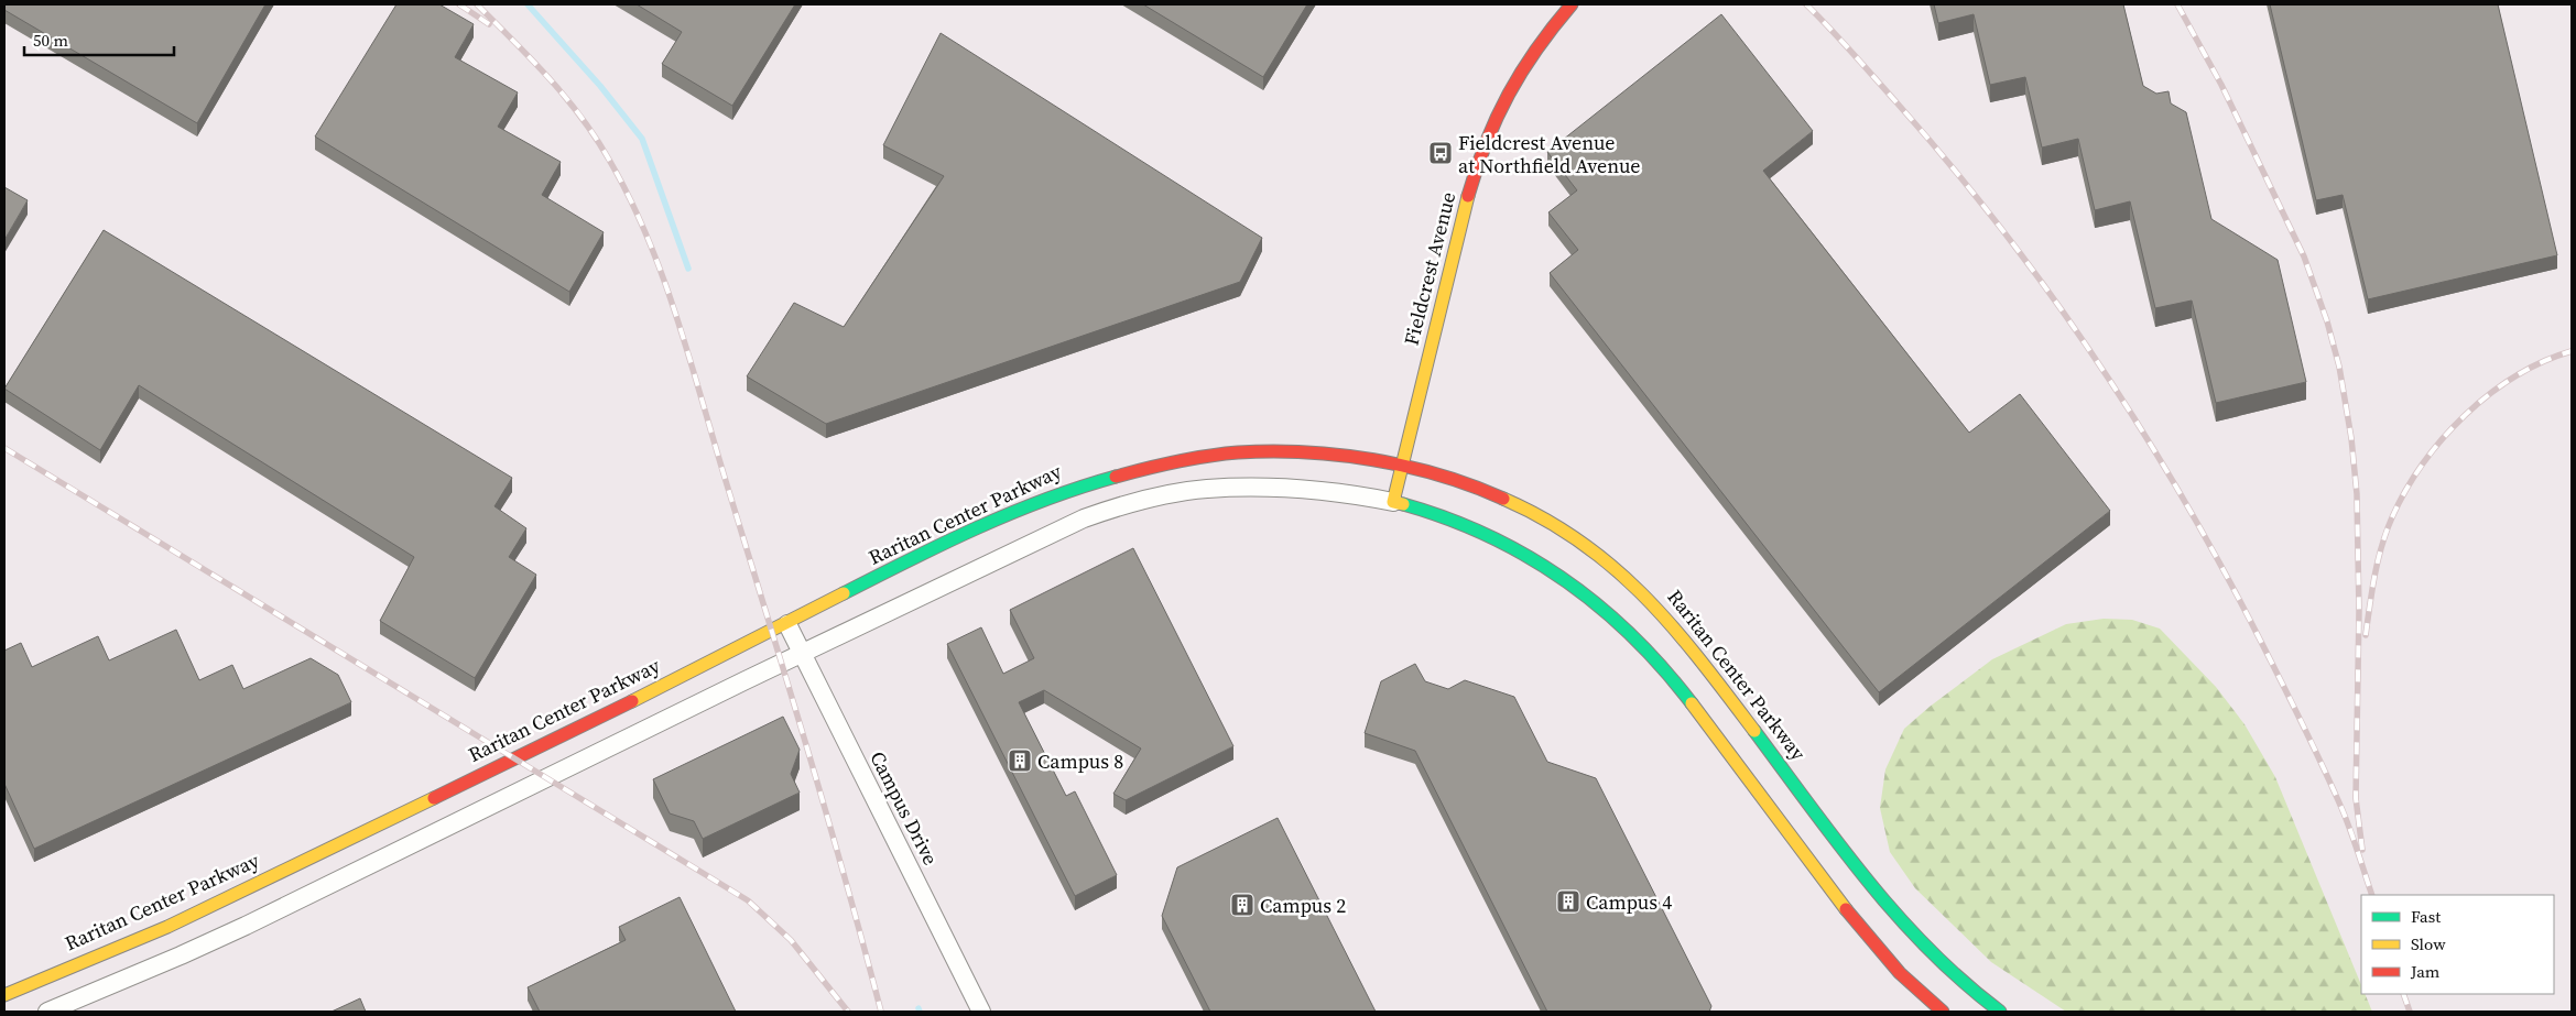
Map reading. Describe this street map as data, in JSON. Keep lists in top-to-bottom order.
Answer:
{
  "streets": {
    "street": ["Fieldcrest Avenue", "Raritan Center Parkway", "Campus Drive"]
  },
  "crossings": [
    ["Fieldcrest Avenue", "Raritan Center Parkway"],
    ["Raritan Center Parkway", "Campus Drive"]
  ],
  "places": {
    "bus stop": ["Fieldcrest Avenue at Northfield Avenue"],
    "building": ["Campus 8", "Campus 4", "Campus 2"]
  },
  "legend": ["Fast", "Slow", "Jam"],
  "scale_bar": "50 m"
}
